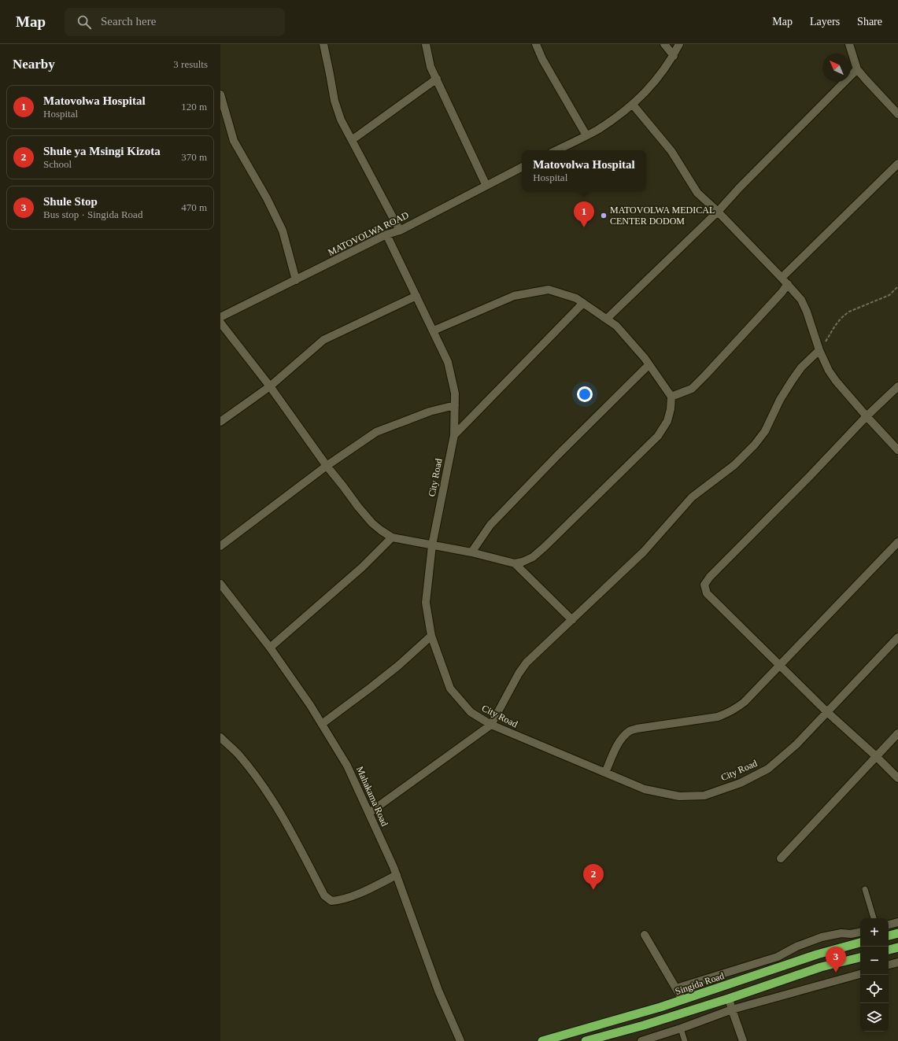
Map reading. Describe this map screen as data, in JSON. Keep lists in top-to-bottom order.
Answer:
{
  "streets": {
    "highway": ["Singida Road"],
    "street": ["MATOVOLWA ROAD", "City Road", "Mahakama Road"]
  },
  "crossings": [
    ["MATOVOLWA ROAD", "City Road"]
  ],
  "places": ["MATOVOLWA MEDICAL CENTER DODOM"],
  "north": "top left",
  "page": {
    "header": "Map",
    "search": "Search here",
    "nav": ["Map", "Layers", "Share"],
    "heading": ["Nearby", "3 results"],
    "list": [
      {
        "mark": "1",
        "name": "Matovolwa Hospital",
        "note": "Hospital",
        "value": "120 m"
      },
      {
        "mark": "2",
        "name": "Shule ya Msingi Kizota",
        "note": "School",
        "value": "370 m"
      },
      {
        "mark": "3",
        "name": "Shule Stop",
        "note": "Bus stop · Singida Road",
        "value": "470 m"
      }
    ],
    "popup": ["Matovolwa Hospital", "Hospital"],
    "pins": ["1", "2", "3"],
    "map_buttons": ["+", "−"]
  }
}
